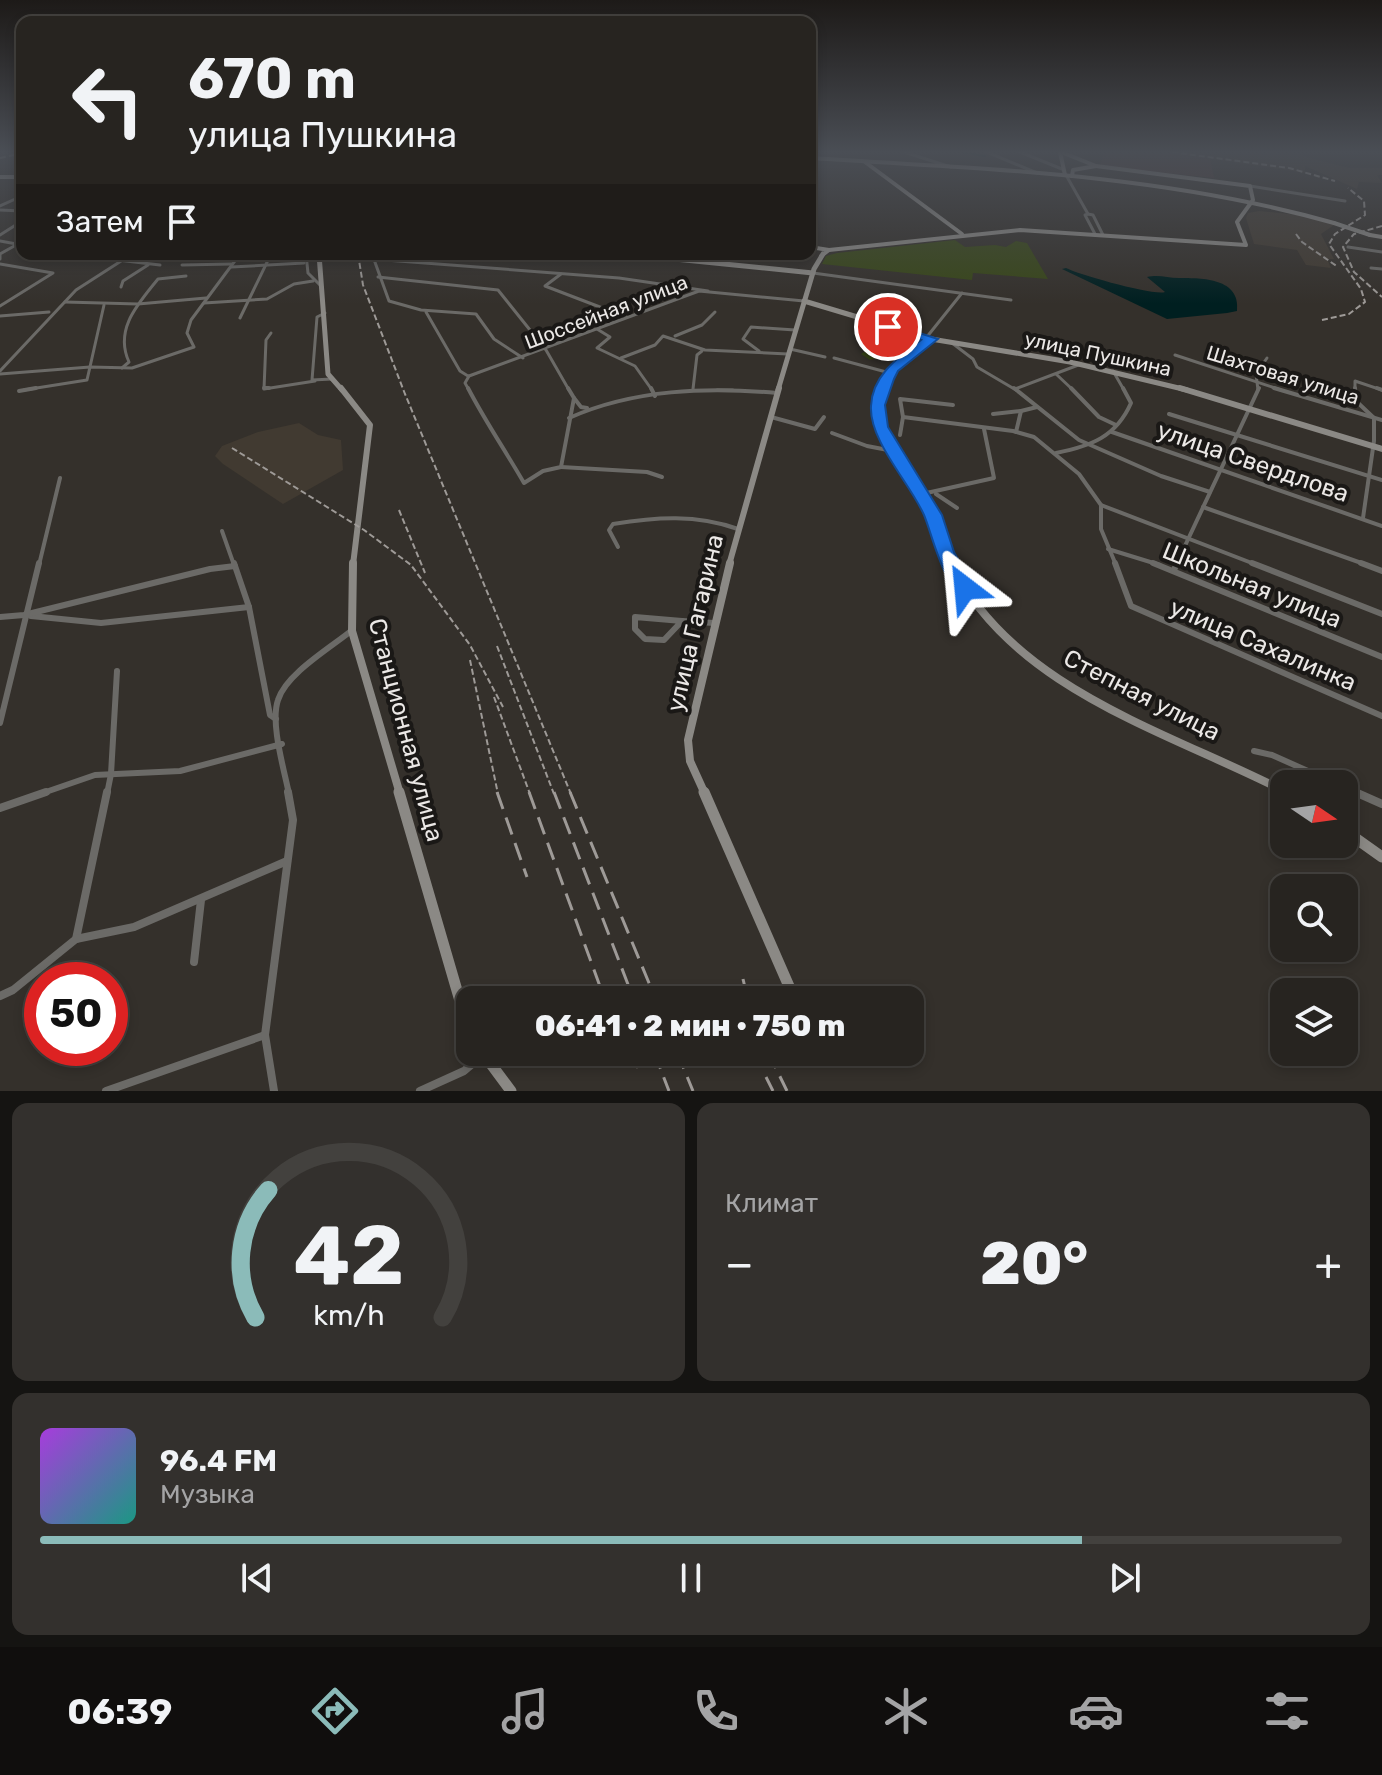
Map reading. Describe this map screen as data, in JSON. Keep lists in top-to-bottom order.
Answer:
{
  "streets": {
    "main road": [
      "улица Пушкина",
      "улица Гагарина",
      "Степная улица",
      "Станционная улица"
    ],
    "street": [
      "Шоссейная улица",
      "Шахтовая улица",
      "улица Свердлова",
      "Школьная улица",
      "улица Сахалинка"
    ]
  },
  "crossings": [
    ["Шоссейная улица", "улица Пушкина"],
    ["Шоссейная улица", "улица Гагарина"],
    ["улица Пушкина", "улица Гагарина"],
    ["Школьная улица", "улица Сахалинка"]
  ],
  "north": "right",
  "page": {
    "turn": ["670 m", "улица Пушкина"],
    "then": "Затем",
    "limit": "50",
    "trip": "06:41 · 2 мин · 750 m",
    "tile": "Климат",
    "heat": ["−", "20°", "+"],
    "song": ["96.4 FM", "Музыка"],
    "tabs": "06:39",
    "gauge": ["42", "km/h"]
  }
}
